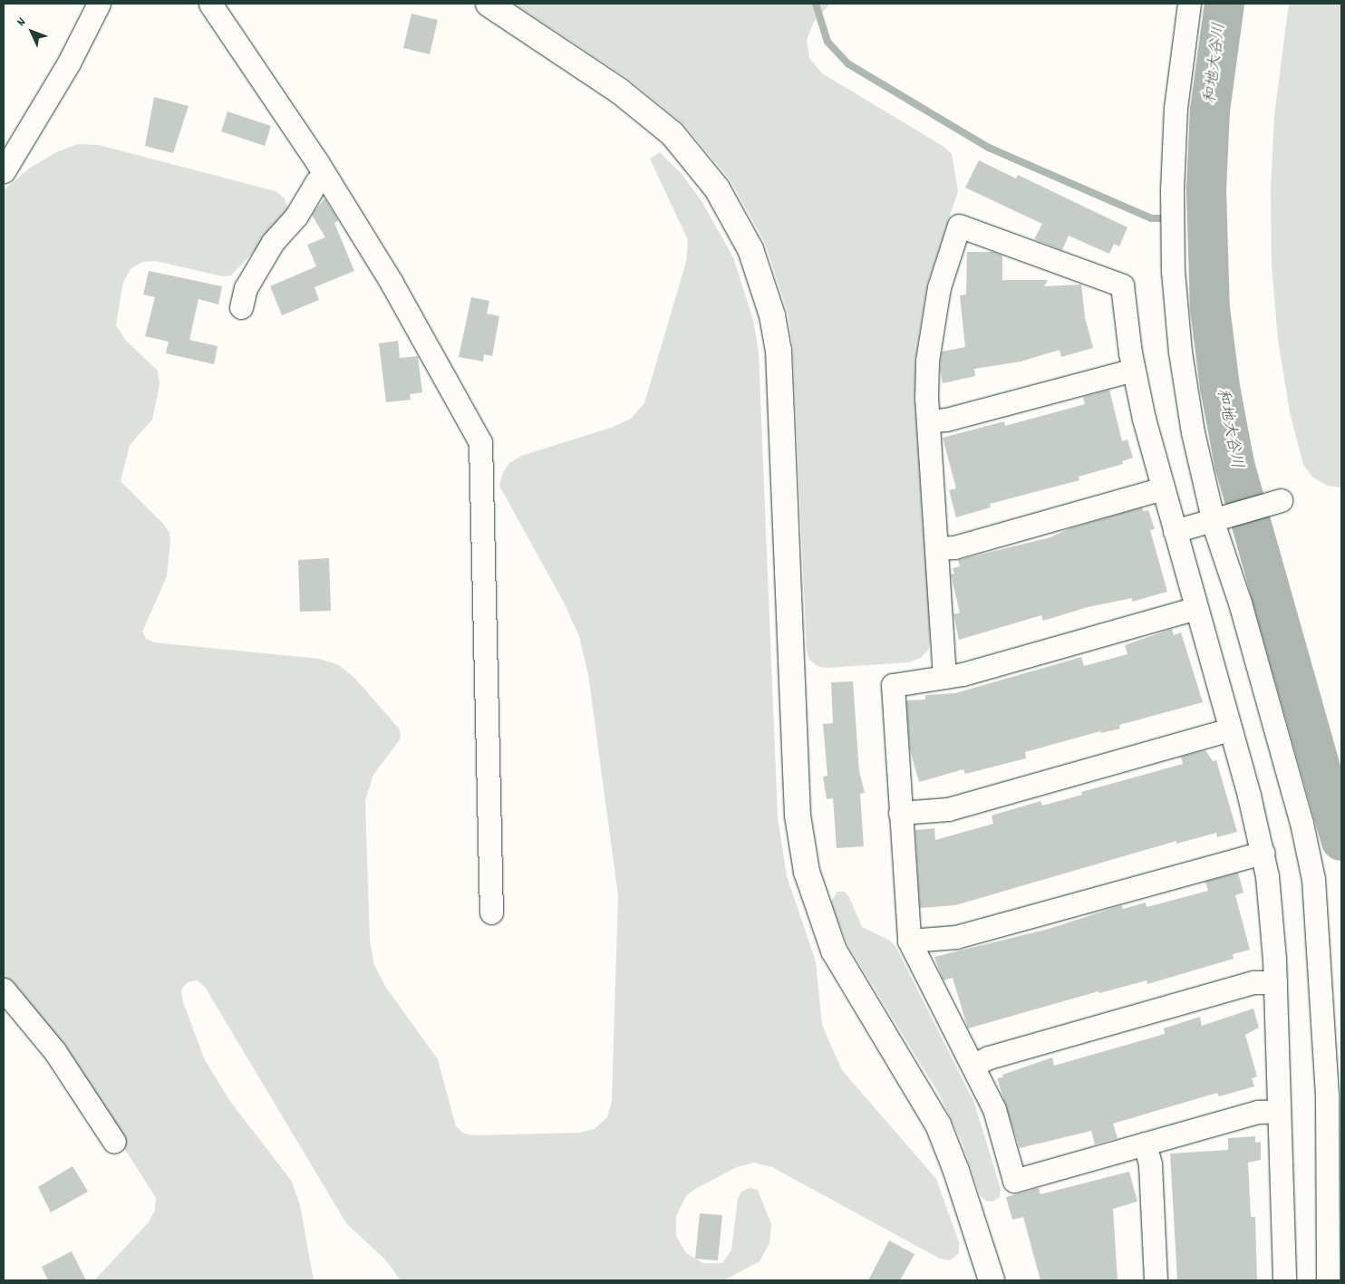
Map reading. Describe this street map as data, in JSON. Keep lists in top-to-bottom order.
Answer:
{
  "water": ["和地大谷川"],
  "north": "top left"
}
